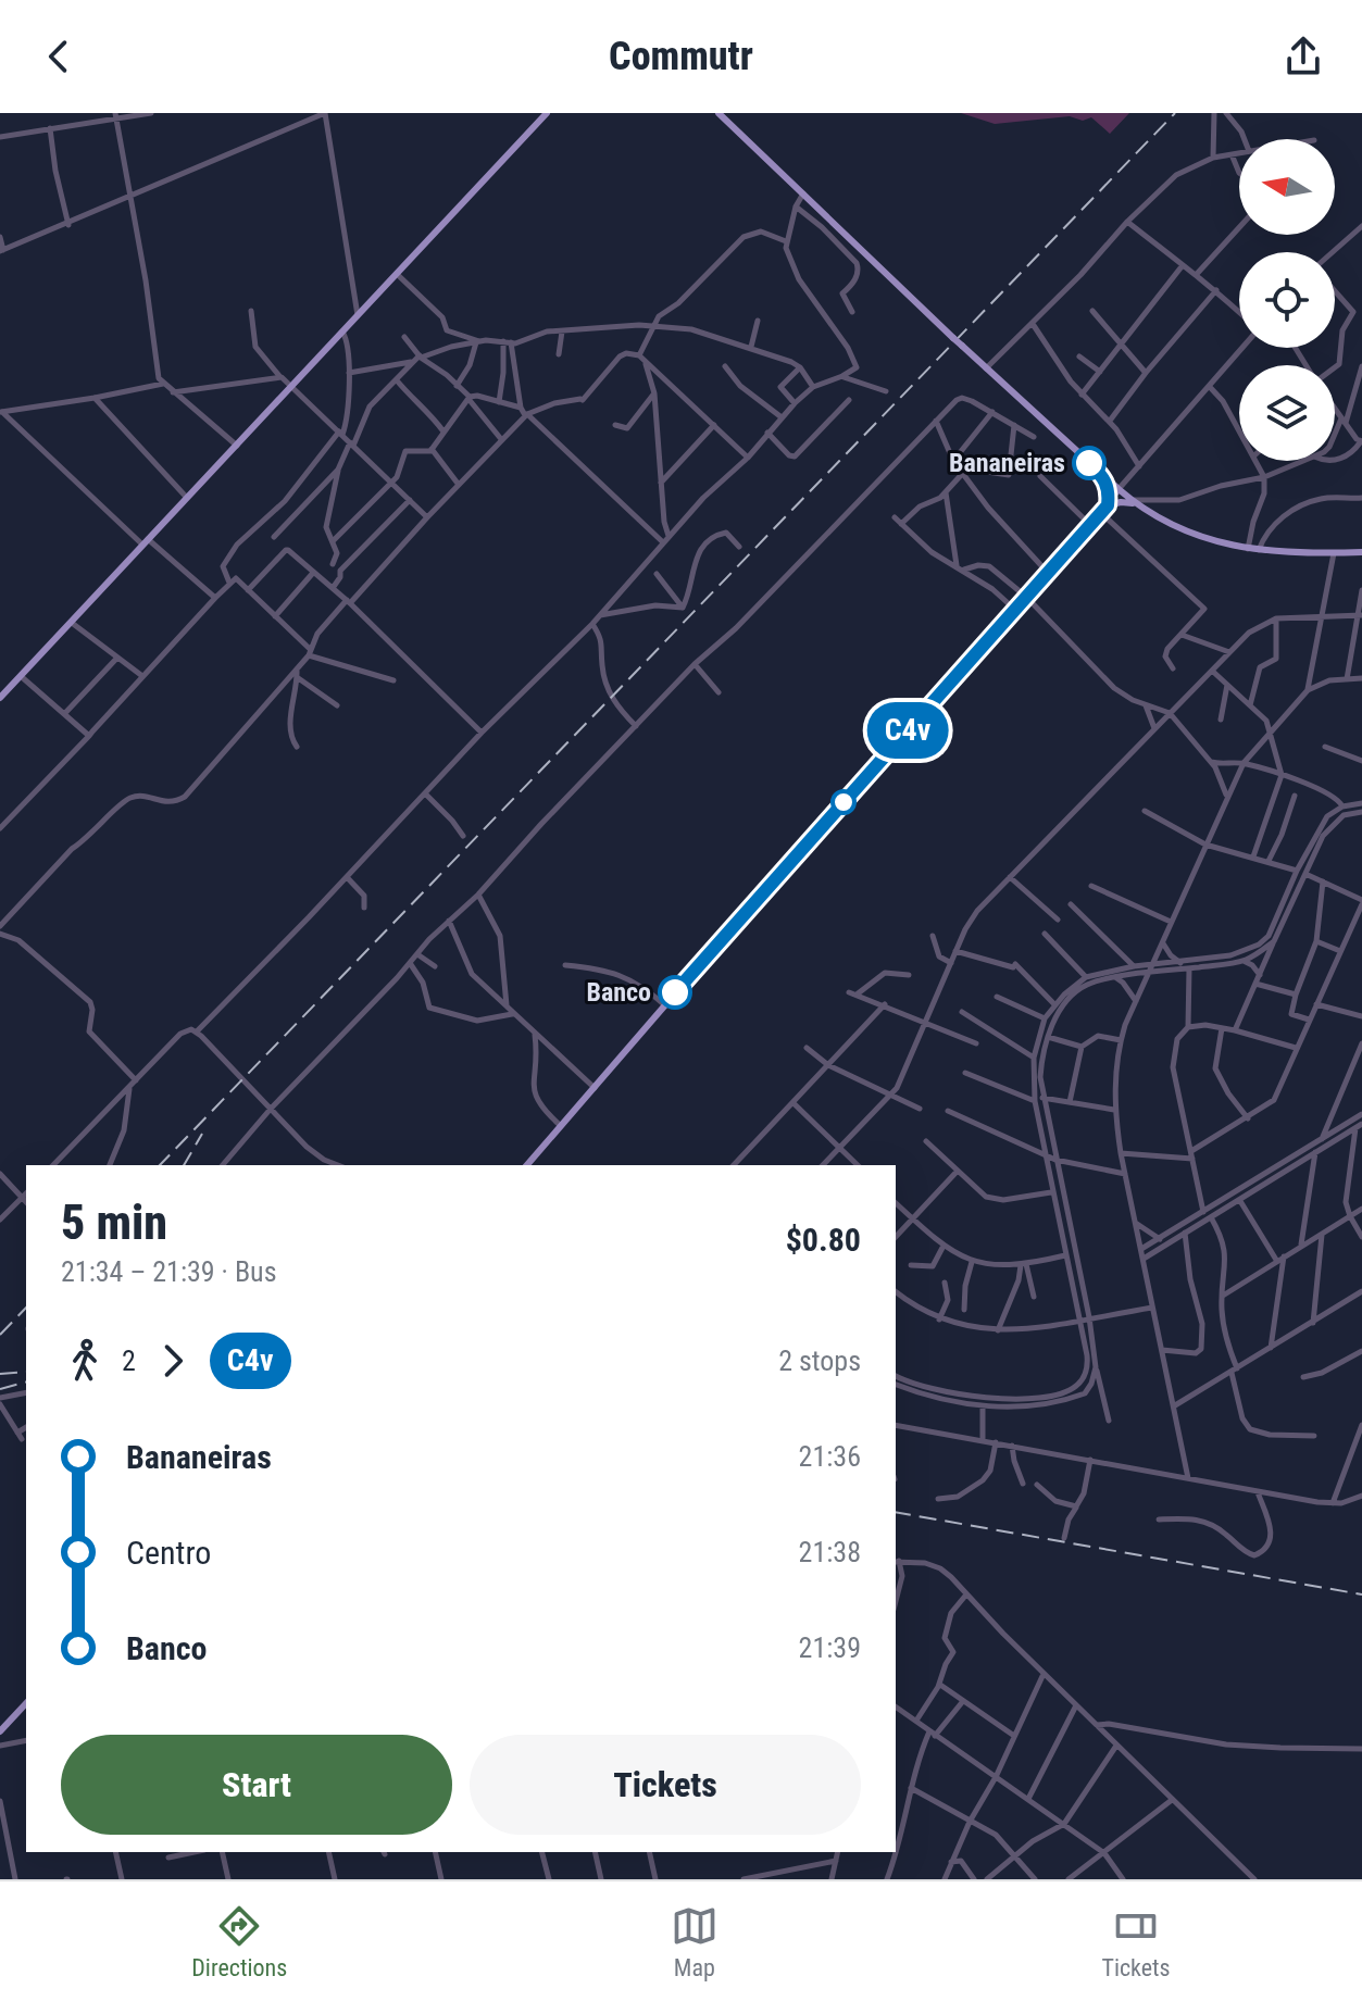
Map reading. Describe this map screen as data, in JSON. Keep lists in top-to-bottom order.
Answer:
{
  "places": ["Bananeiras", "Banco"],
  "lines": ["bus line C4v"],
  "north": "left",
  "page": {
    "header": "Commutr",
    "on_map": "C4v",
    "heading": ["5 min", "21:34 – 21:39 · Bus", "$0.80"],
    "legs": ["2", "C4v", "2 stops"],
    "list": [
      {
        "name": "Bananeiras",
        "value": "21:36"
      },
      {
        "name": "Centro",
        "value": "21:38"
      },
      {
        "name": "Banco",
        "value": "21:39"
      }
    ],
    "buttons": ["Start", "Tickets"],
    "tabs": ["Directions", "Map", "Tickets"]
  }
}
